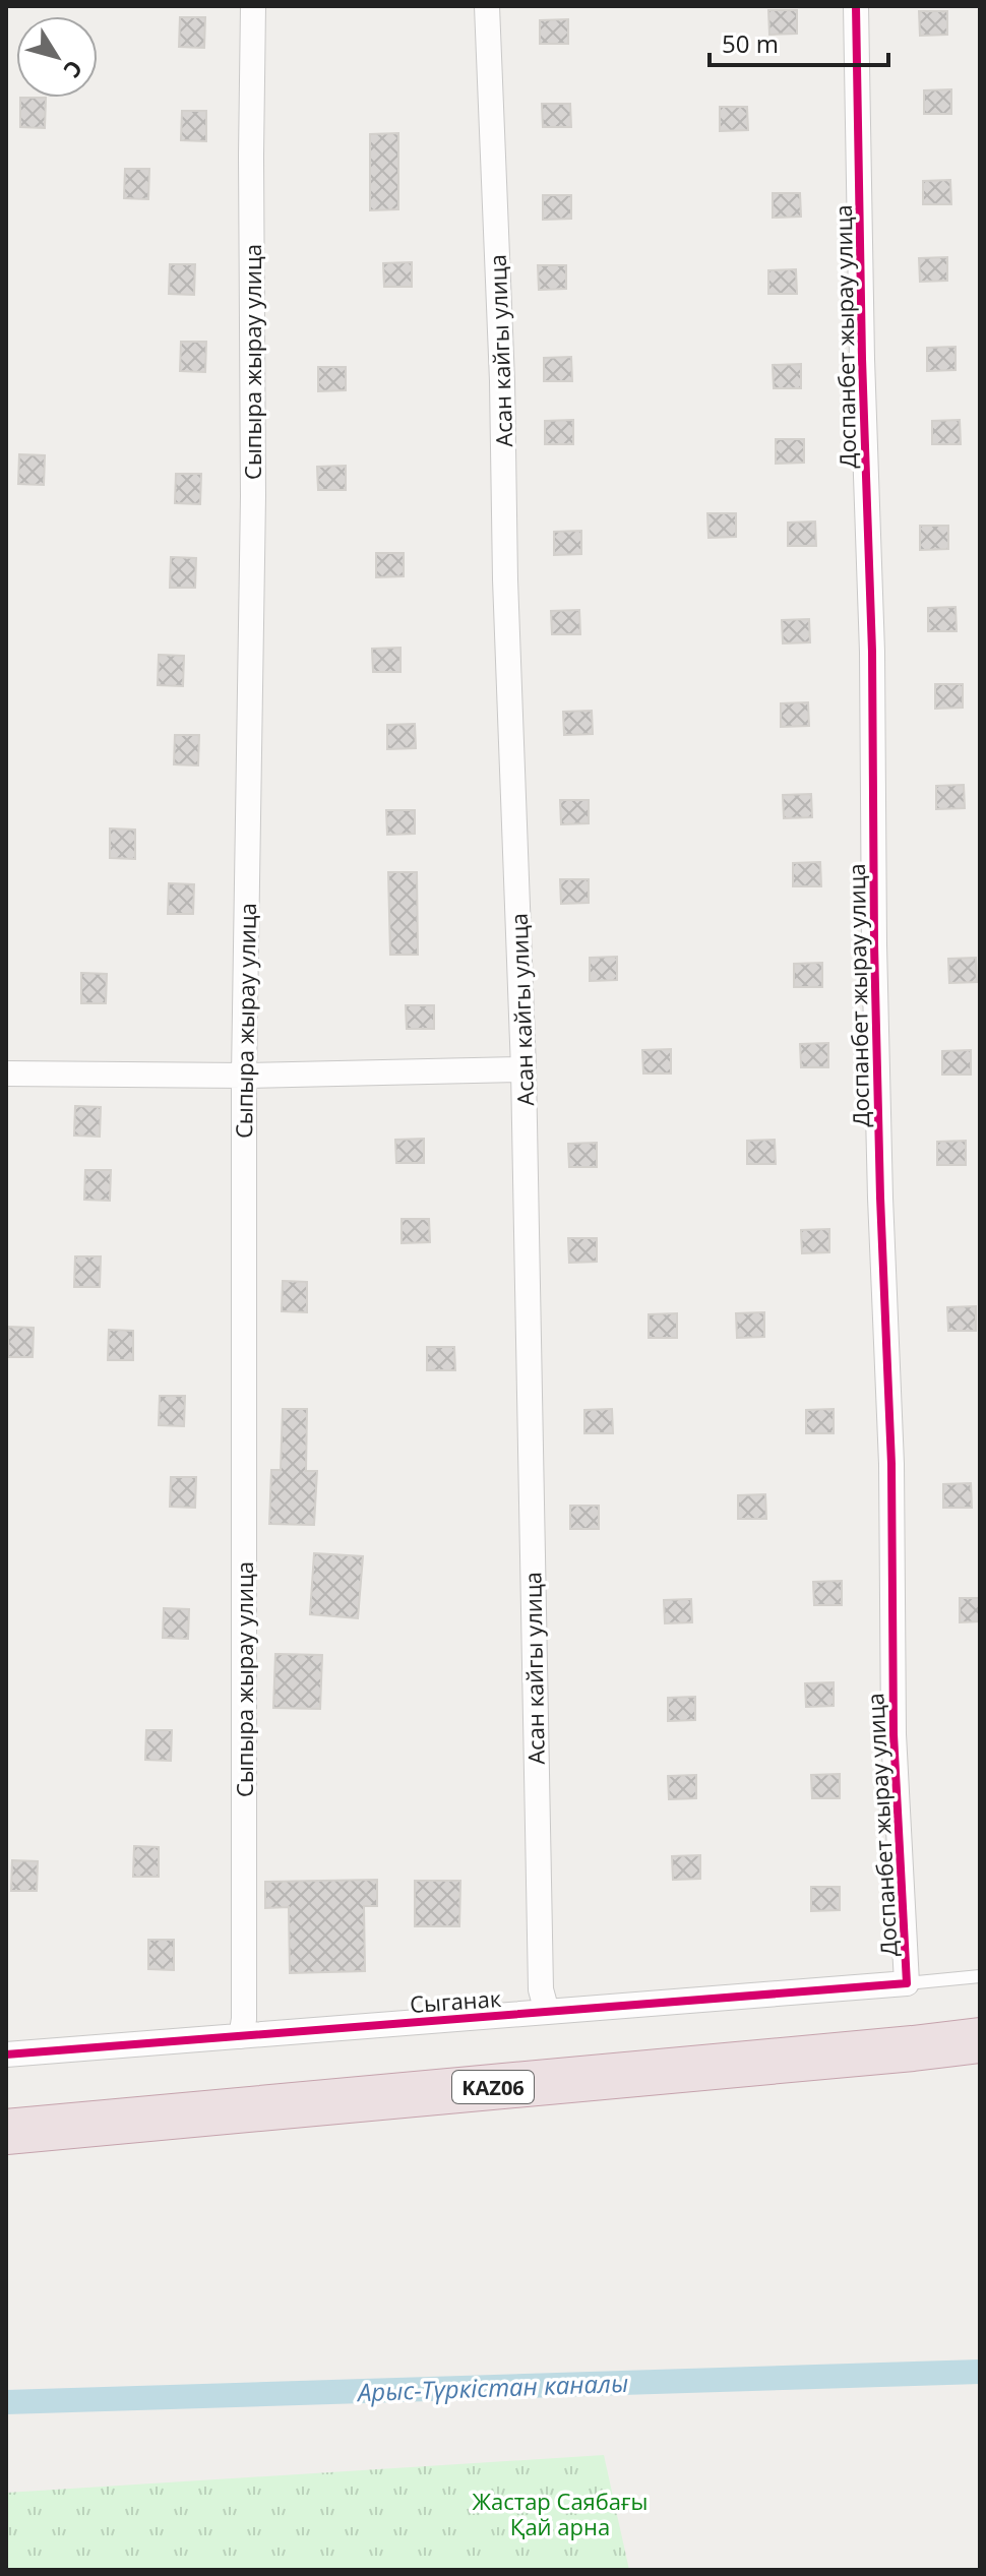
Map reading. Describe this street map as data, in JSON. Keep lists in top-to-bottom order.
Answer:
{
  "streets": {
    "highway": ["KАZ06"],
    "street": [
      "Доспанбет жырау улица",
      "Асан кайгы улица",
      "Сыпыра жырау улица",
      "Сыганак"
    ]
  },
  "crossings": [
    ["Доспанбет жырау улица", "Сыганак"],
    ["Асан кайгы улица", "Сыганак"],
    ["Сыпыра жырау улица", "Сыганак"]
  ],
  "water": ["Арыс-Түркістан каналы"],
  "parks": ["Жастар Саябағы Қай арна"],
  "scale_bar": "50 m",
  "north": "bottom right"
}
